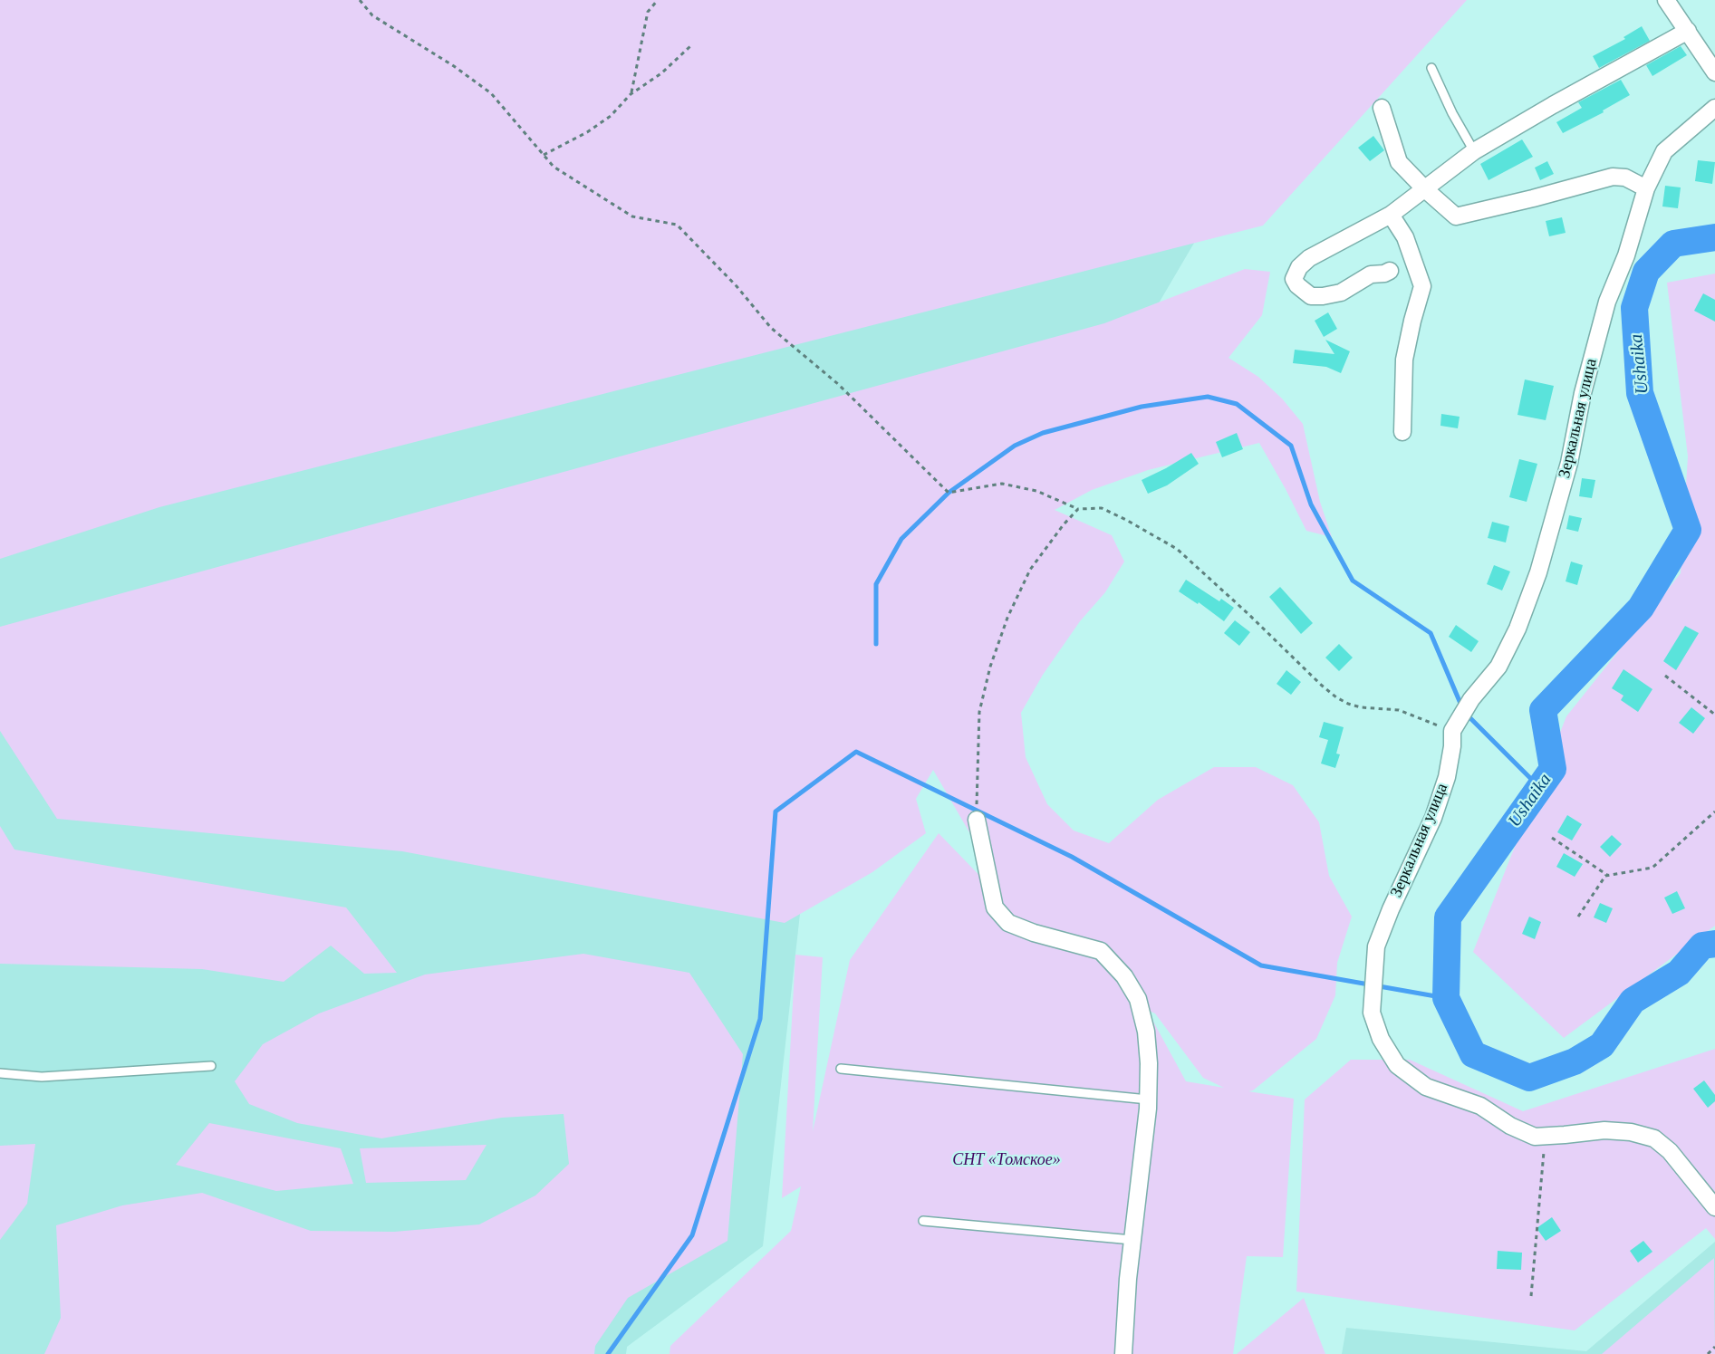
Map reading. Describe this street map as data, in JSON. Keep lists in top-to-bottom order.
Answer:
{
  "streets": {
    "street": ["Зеркальная улица"]
  },
  "water": ["Ushaika"],
  "parks": ["СНТ «Томское»"]
}
